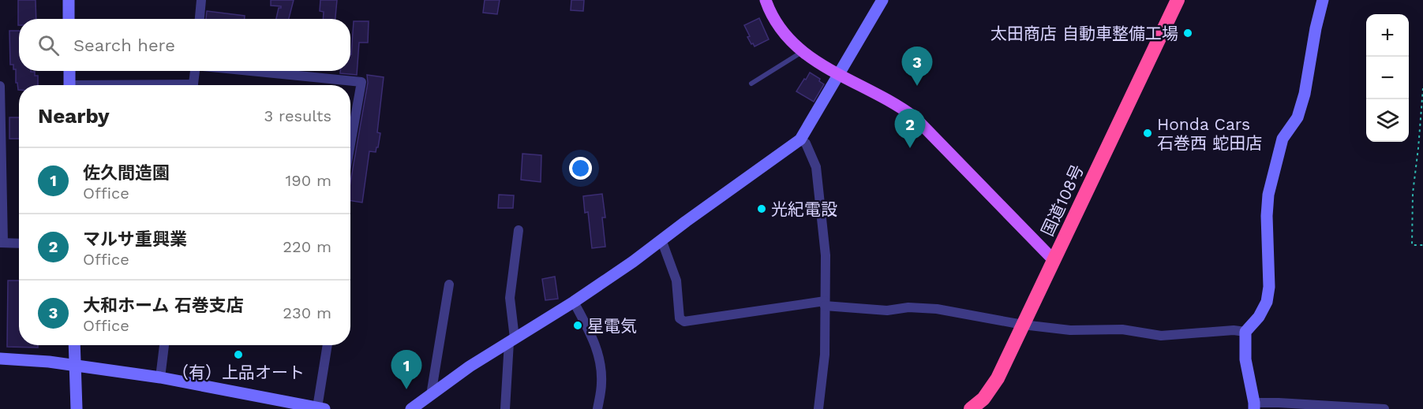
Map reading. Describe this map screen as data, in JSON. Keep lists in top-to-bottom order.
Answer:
{
  "streets": {
    "highway": ["国道108号"]
  },
  "places": [
    "太田商店 自動車整備工場",
    "Honda Cars 石巻西 蛇田店",
    "光紀電設",
    "星電気",
    "（有）上品オート"
  ],
  "page": {
    "map_buttons": ["+", "−"],
    "search": "Search here",
    "pins": ["3", "2", "1"],
    "heading": ["Nearby", "3 results"],
    "list": [
      {
        "mark": "1",
        "name": "佐久間造園",
        "note": "Office",
        "value": "190 m"
      },
      {
        "mark": "2",
        "name": "マルサ重興業",
        "note": "Office",
        "value": "220 m"
      },
      {
        "mark": "3",
        "name": "大和ホーム 石巻支店",
        "note": "Office",
        "value": "230 m"
      }
    ]
  }
}
